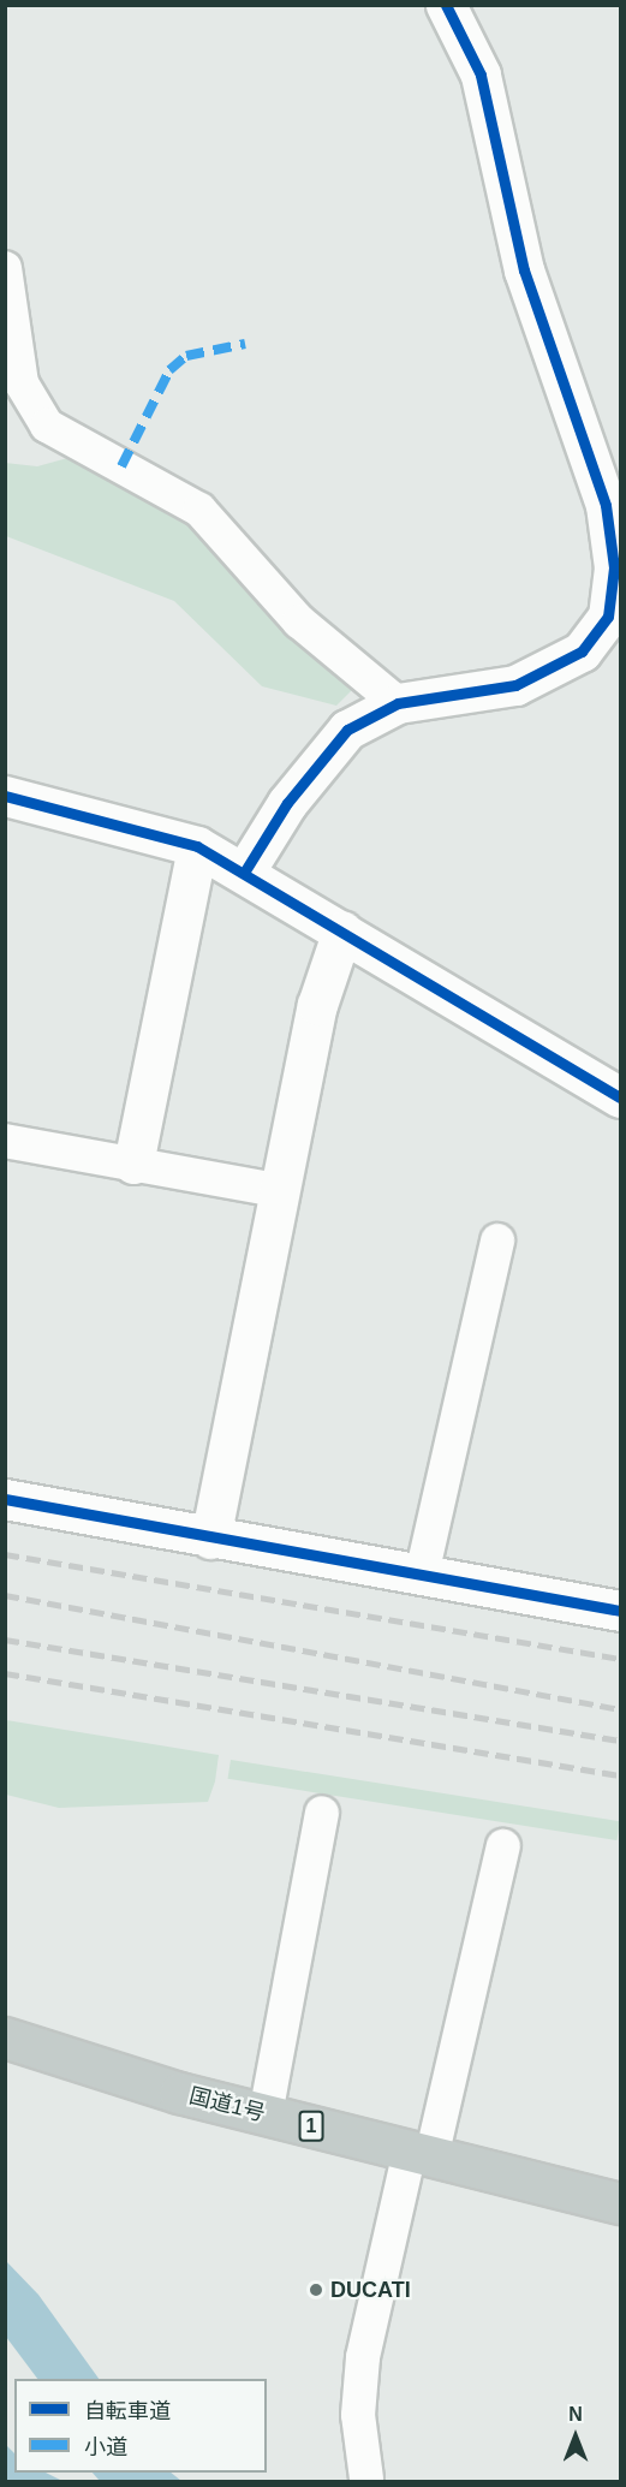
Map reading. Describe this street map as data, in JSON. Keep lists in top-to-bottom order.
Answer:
{
  "streets": {
    "highway": ["国道1号", "1"]
  },
  "places": ["DUCATI"],
  "legend": ["自転車道", "小道"],
  "north": "top"
}
